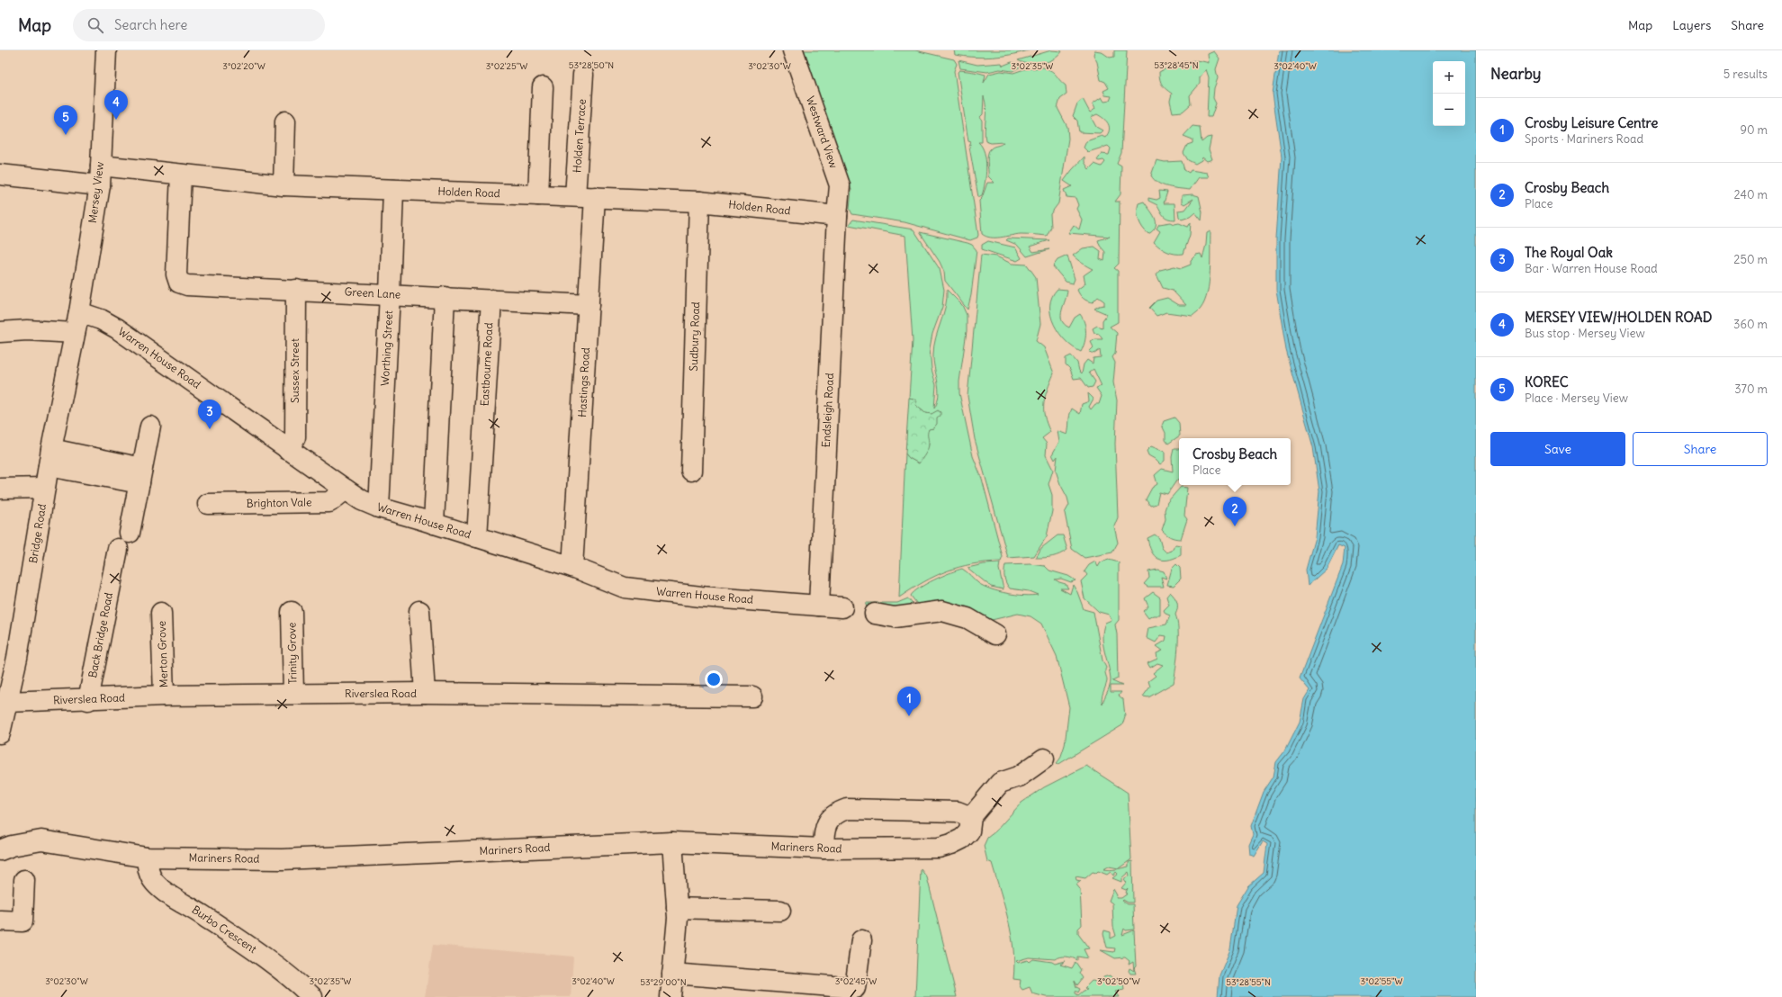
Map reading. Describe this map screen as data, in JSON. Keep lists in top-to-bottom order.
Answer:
{
  "streets": {
    "street": [
      "Westward View",
      "Holden Terrace",
      "Mersey View",
      "Holden Road",
      "Green Lane",
      "Sudbury Road",
      "Worthing Street",
      "Warren House Road",
      "Eastbourne Road",
      "Sussex Street",
      "Hastings Road",
      "Endsleigh Road",
      "Brighton Vale",
      "Bridge Road",
      "Back Bridge Road",
      "Trinity Grove",
      "Merton Grove",
      "Riverslea Road",
      "Mariners Road",
      "Burbo Crescent"
    ]
  },
  "crossings": [
    ["Westward View", "Holden Road"],
    ["Westward View", "Endsleigh Road"],
    ["Holden Terrace", "Holden Road"],
    ["Mersey View", "Holden Road"],
    ["Mersey View", "Warren House Road"],
    ["Mersey View", "Bridge Road"],
    ["Holden Road", "Green Lane"],
    ["Holden Road", "Sudbury Road"],
    ["Holden Road", "Worthing Street"],
    ["Holden Road", "Hastings Road"],
    ["Holden Road", "Endsleigh Road"],
    ["Green Lane", "Worthing Street"],
    ["Green Lane", "Eastbourne Road"],
    ["Green Lane", "Sussex Street"],
    ["Green Lane", "Hastings Road"],
    ["Worthing Street", "Warren House Road"],
    ["Warren House Road", "Eastbourne Road"],
    ["Warren House Road", "Sussex Street"],
    ["Warren House Road", "Hastings Road"],
    ["Warren House Road", "Endsleigh Road"],
    ["Warren House Road", "Brighton Vale"],
    ["Bridge Road", "Riverslea Road"],
    ["Back Bridge Road", "Riverslea Road"],
    ["Trinity Grove", "Riverslea Road"],
    ["Merton Grove", "Riverslea Road"],
    ["Mariners Road", "Burbo Crescent"]
  ],
  "page": {
    "header": "Map",
    "search": "Search here",
    "nav": ["Map", "Layers", "Share"],
    "heading": ["Nearby", "5 results"],
    "map_buttons": ["+", "−"],
    "pins": [
      "4",
      "5",
      "3",
      "2",
      "1"
    ],
    "list": [
      {
        "mark": "1",
        "name": "Crosby Leisure Centre",
        "note": "Sports · Mariners Road",
        "value": "90 m"
      },
      {
        "mark": "2",
        "name": "Crosby Beach",
        "note": "Place",
        "value": "240 m"
      },
      {
        "mark": "3",
        "name": "The Royal Oak",
        "note": "Bar · Warren House Road",
        "value": "250 m"
      },
      {
        "mark": "4",
        "name": "MERSEY VIEW/HOLDEN ROAD",
        "note": "Bus stop · Mersey View",
        "value": "360 m"
      },
      {
        "mark": "5",
        "name": "KOREC",
        "note": "Place · Mersey View",
        "value": "370 m"
      }
    ],
    "buttons": ["Save", "Share"],
    "popup": ["Crosby Beach", "Place"]
  },
  "coordinates": [
    "53°28'45\"N",
    "53°28'50\"N",
    "3°02'20\"W",
    "3°02'25\"W",
    "3°02'30\"W",
    "3°02'35\"W",
    "3°02'40\"W",
    "3°02'45\"W",
    "3°02'50\"W",
    "3°02'55\"W",
    "53°29'00\"N",
    "53°28'55\"N"
  ]
}
